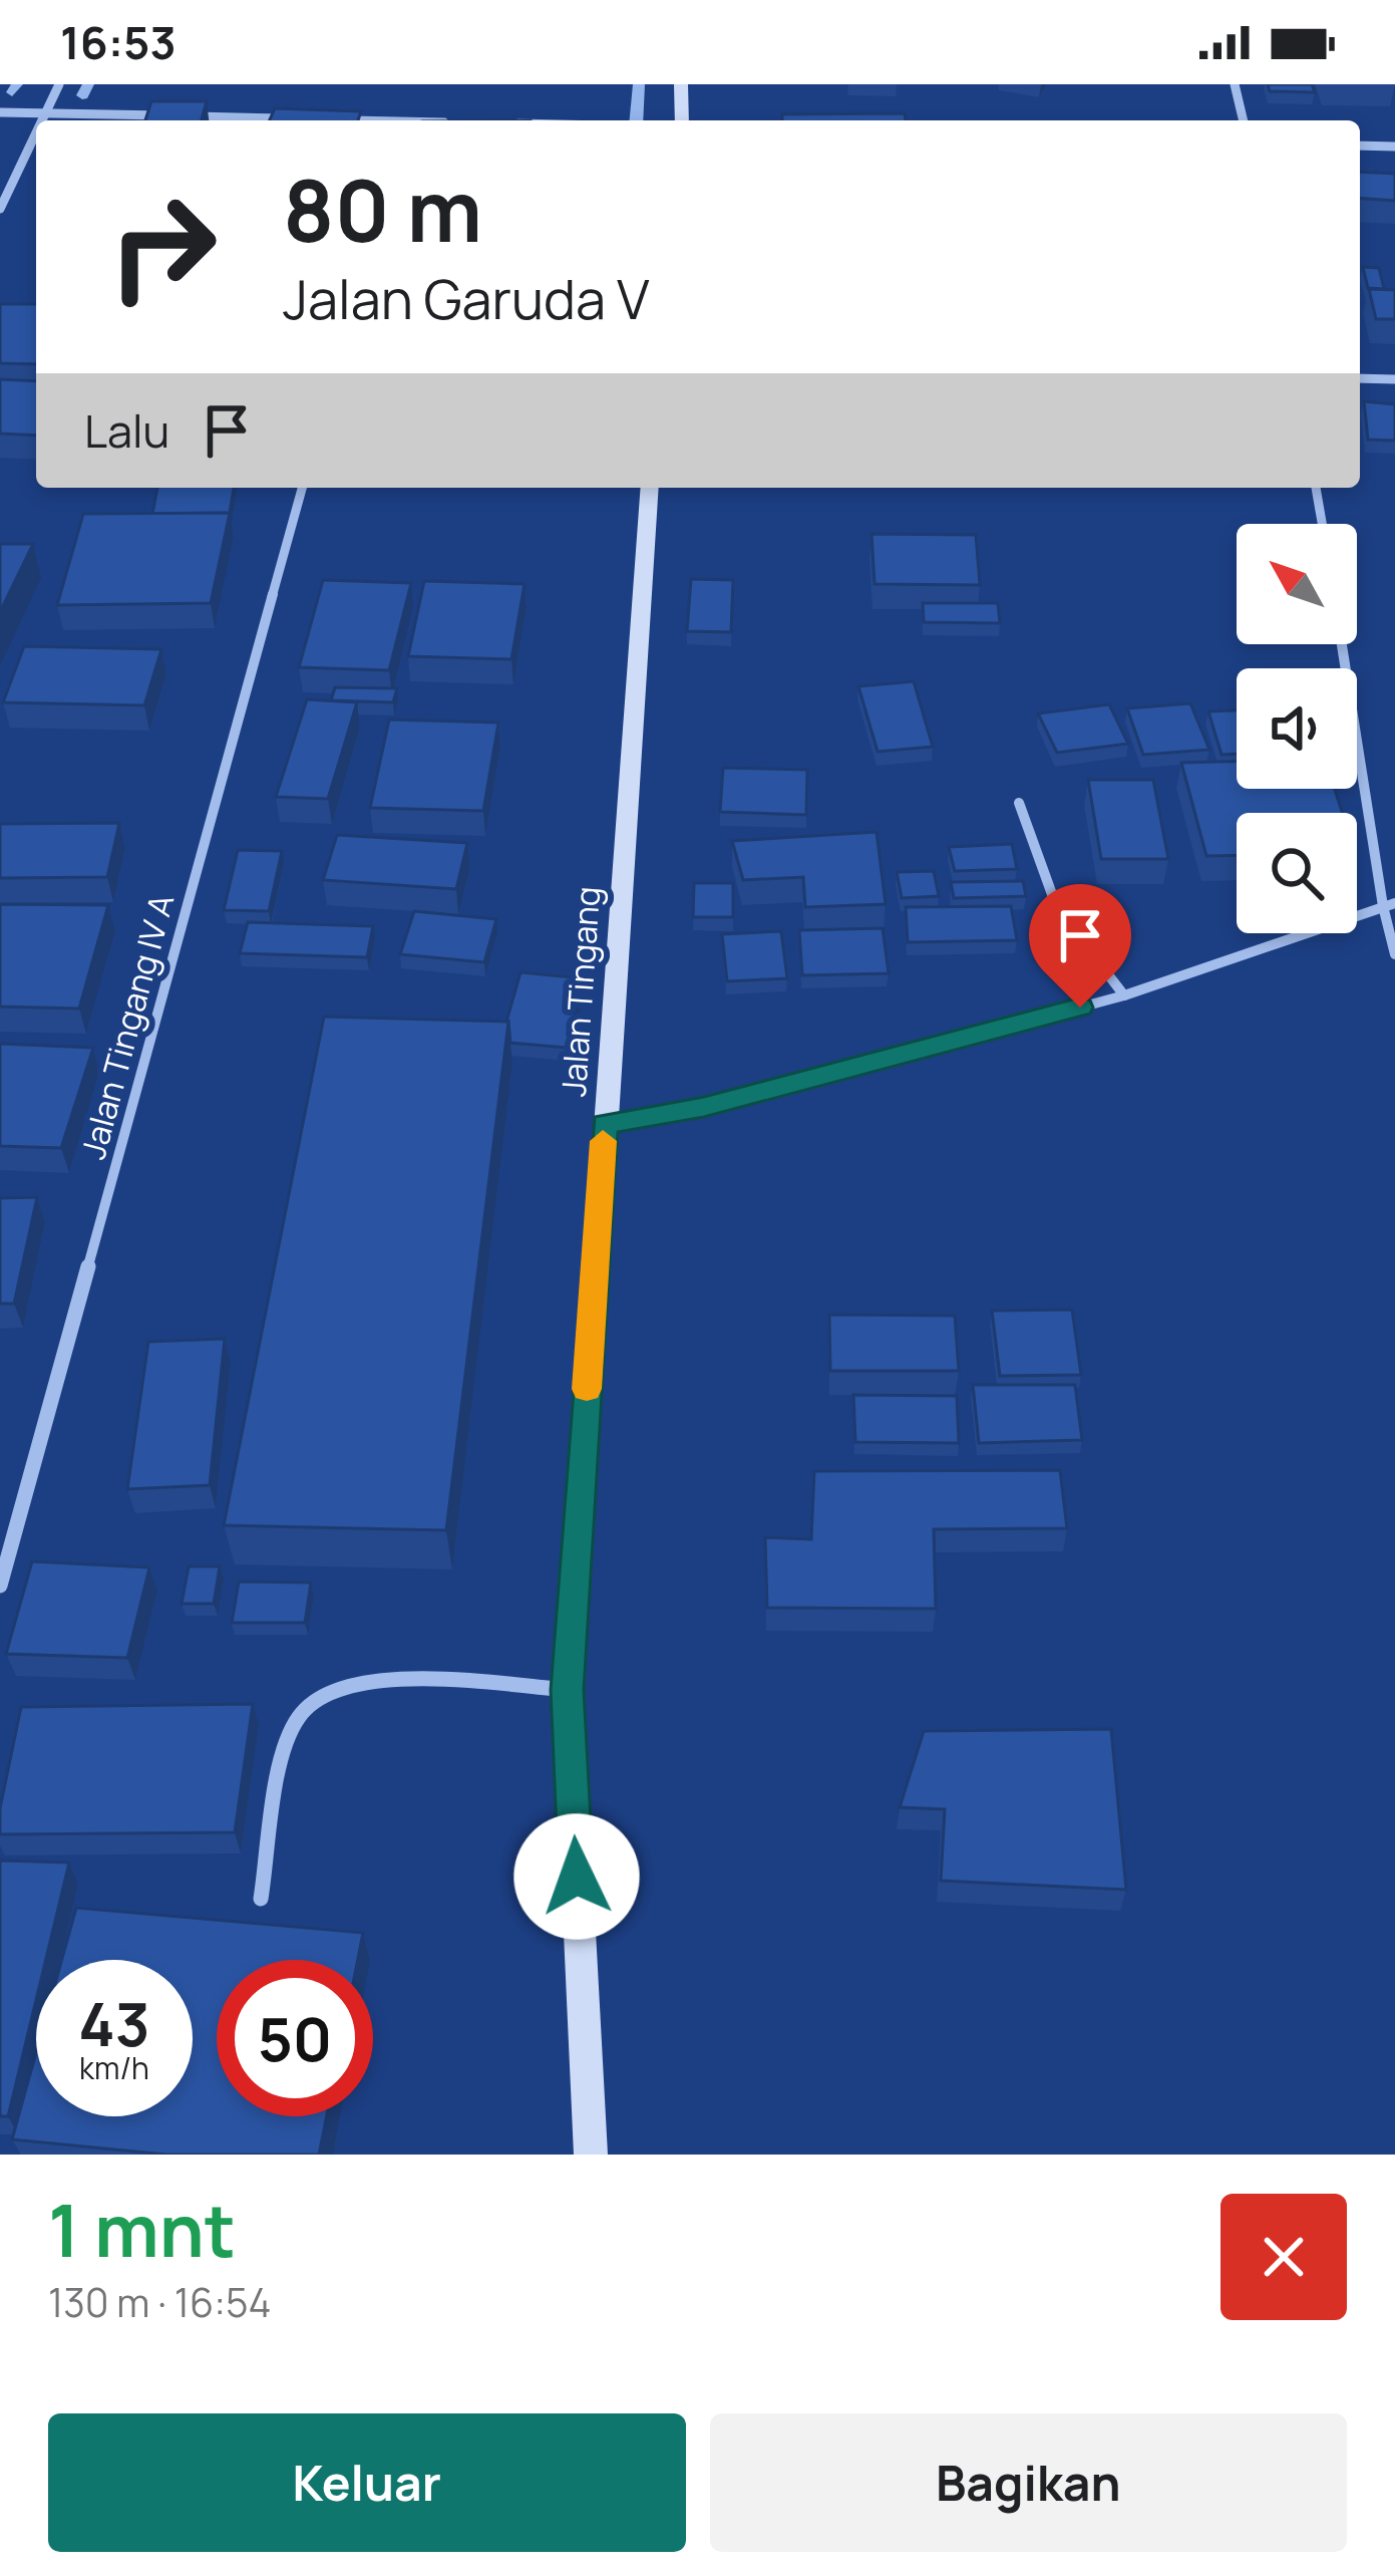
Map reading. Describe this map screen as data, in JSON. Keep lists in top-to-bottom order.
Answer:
{
  "streets": {
    "main road": ["Jalan Tingang"],
    "street": ["Jalan Tingang IV A"]
  },
  "north": "top left",
  "page": {
    "status": "16:53",
    "turn": ["80 m", "Jalan Garuda V"],
    "then": "Lalu",
    "speed": "43 km/h",
    "limit": "50",
    "heading": ["1 mnt", "130 m · 16:54"],
    "buttons": ["Keluar", "Bagikan"]
  }
}
